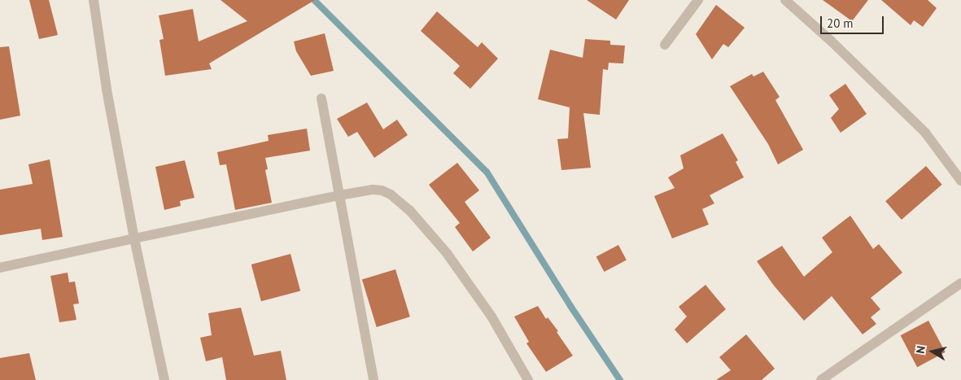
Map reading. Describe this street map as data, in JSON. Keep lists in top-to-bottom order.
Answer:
{
  "scale_bar": "20 m",
  "north": "left"
}
